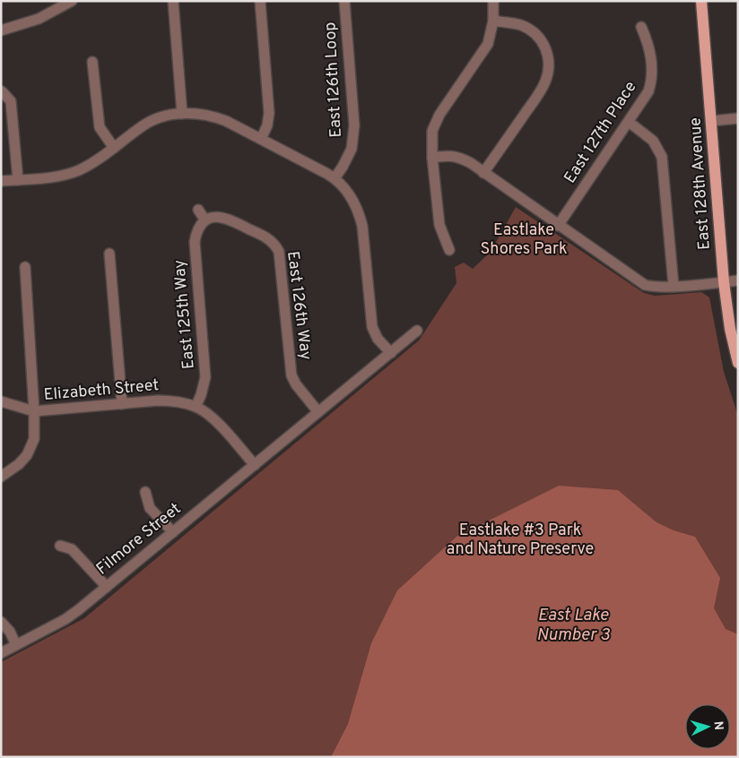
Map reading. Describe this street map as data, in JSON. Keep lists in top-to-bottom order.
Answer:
{
  "streets": {
    "main road": ["East 128th Avenue"],
    "street": [
      "East 126th Loop",
      "East 127th Place",
      "East 126th Way",
      "East 125th Way",
      "Elizabeth Street",
      "Filmore Street"
    ]
  },
  "crossings": [
    ["East 126th Way", "East 125th Way"],
    ["East 126th Way", "Filmore Street"],
    ["East 125th Way", "Elizabeth Street"],
    ["Elizabeth Street", "Filmore Street"]
  ],
  "water": ["East Lake Number 3"],
  "parks": ["Eastlake Shores Park", "Eastlake #3 Park and Nature Preserve"],
  "north": "right"
}
